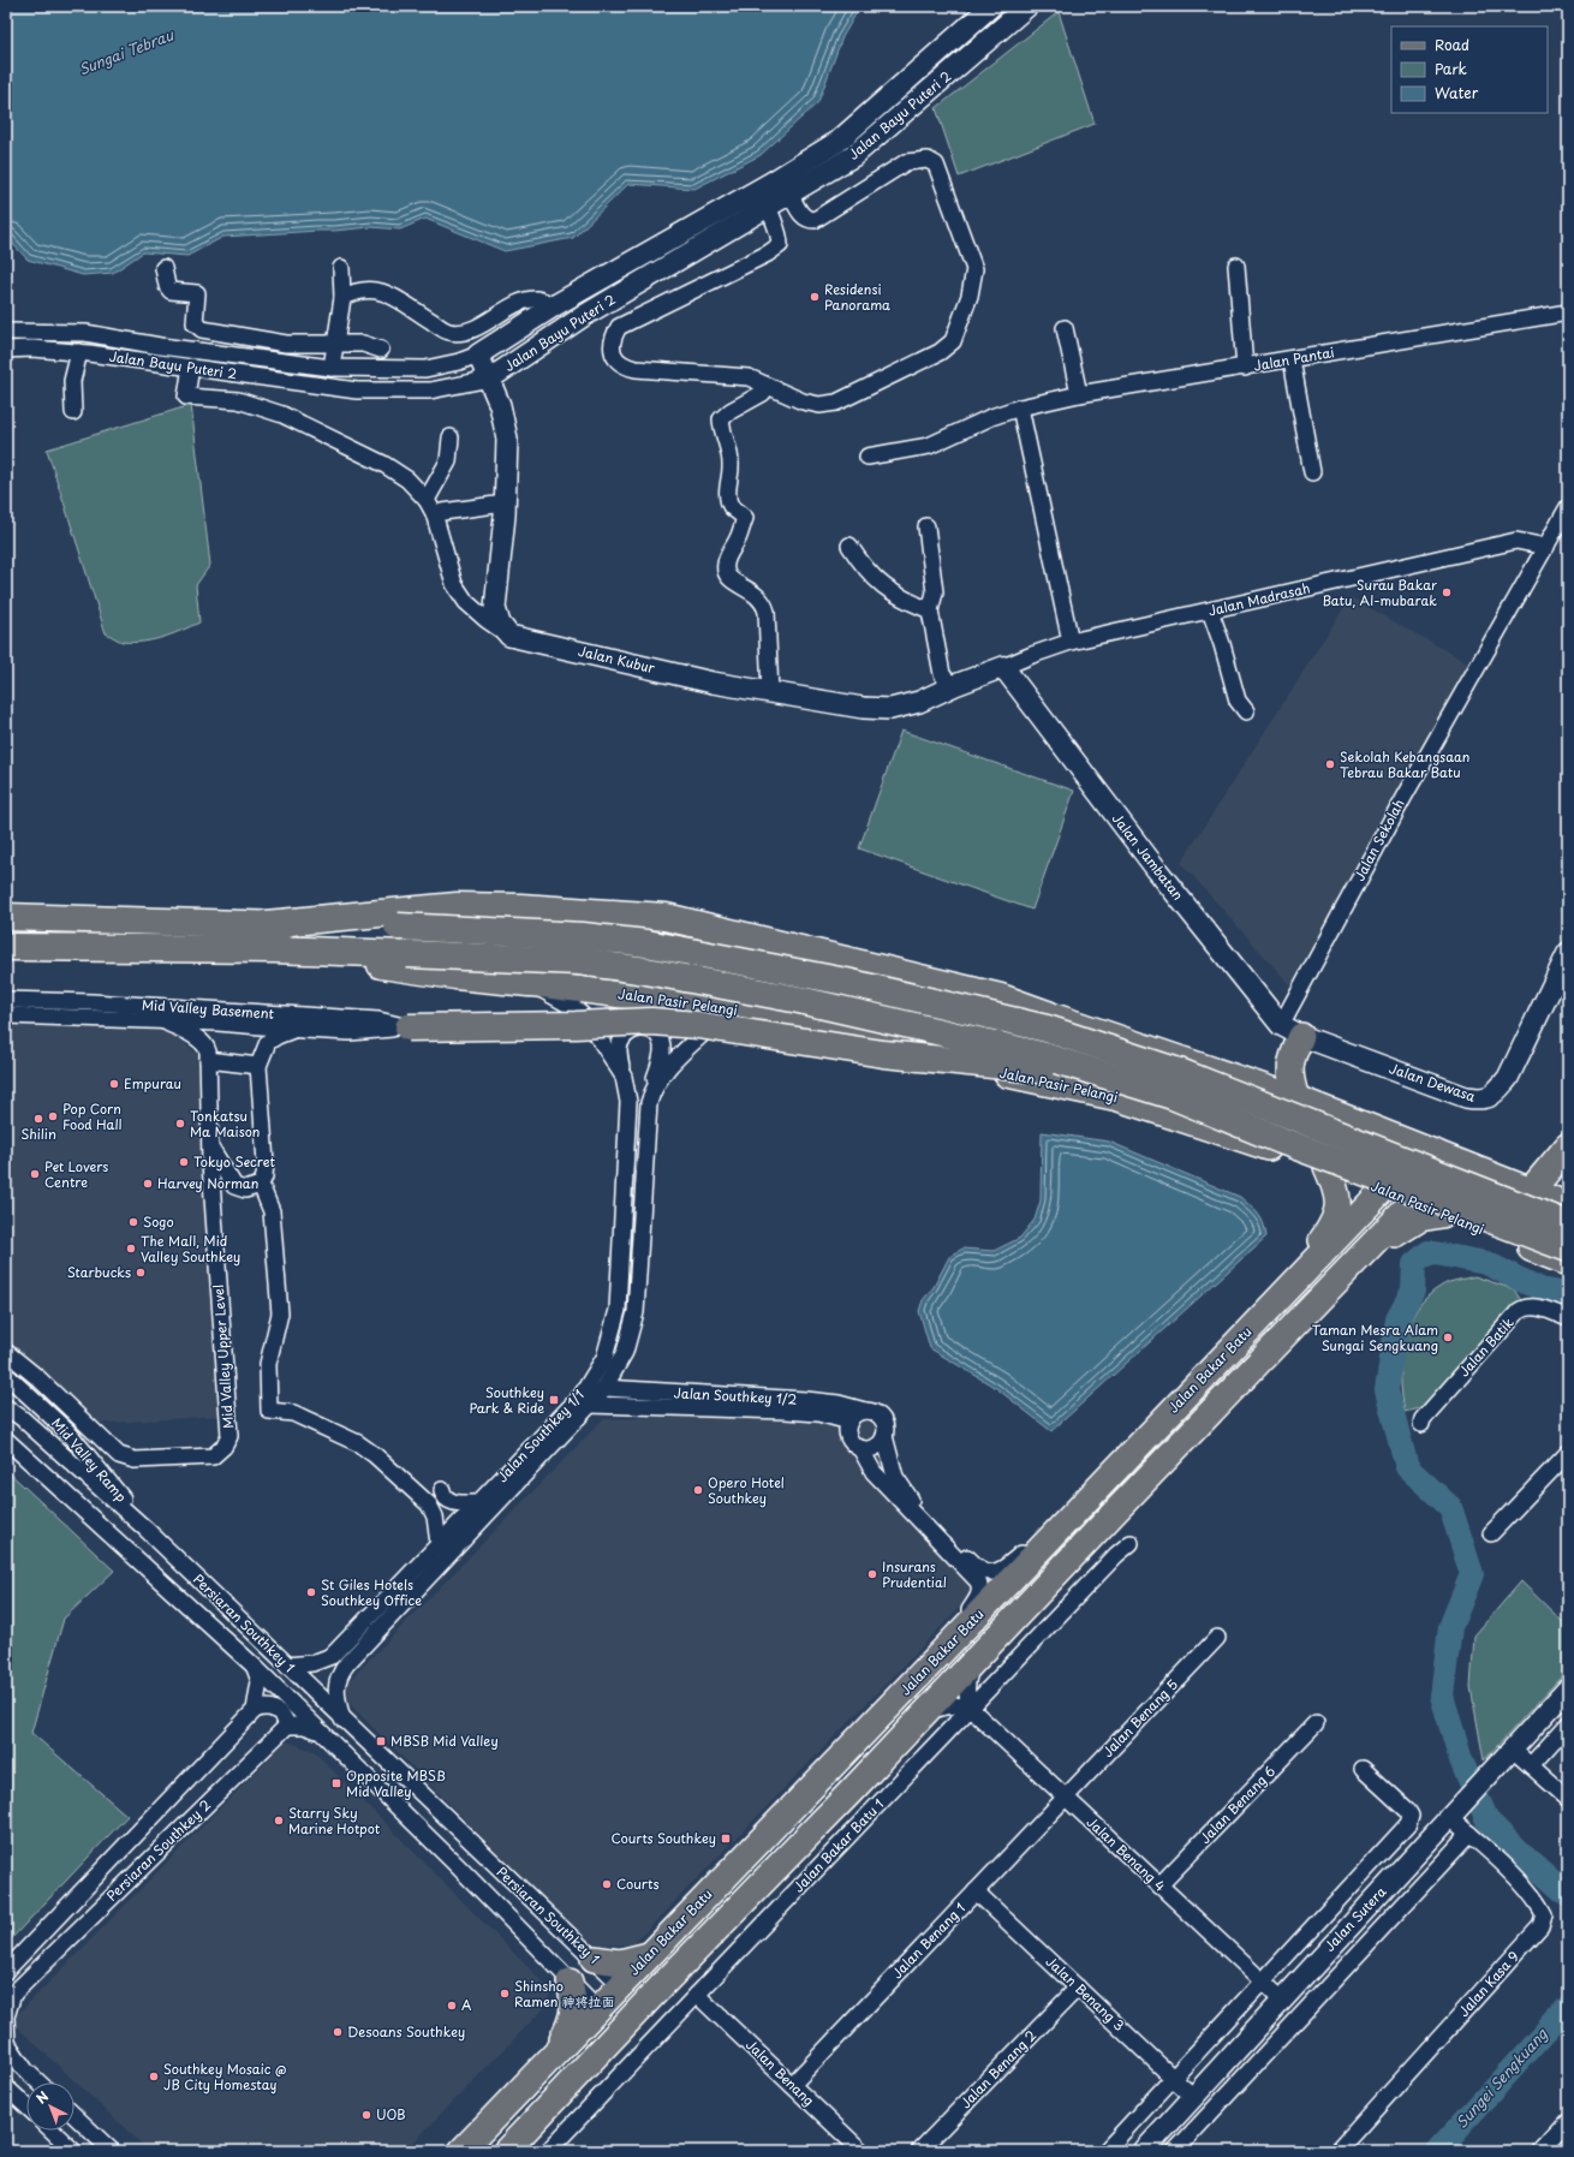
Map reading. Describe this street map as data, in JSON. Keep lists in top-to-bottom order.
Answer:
{
  "streets": {
    "main road": ["Jalan Pasir Pelangi", "Jalan Bakar Batu"],
    "street": [
      "Jalan Bayu Puteri 2",
      "Jalan Pantai",
      "Jalan Madrasah",
      "Jalan Kubur",
      "Jalan Sekolah",
      "Jalan Jambatan",
      "Mid Valley Basement",
      "Jalan Dewasa",
      "Jalan Batik",
      "Mid Valley Upper Level",
      "Jalan Southkey 1/2",
      "Jalan Southkey 1/1",
      "Mid Valley Ramp",
      "Persiaran Southkey 1",
      "Jalan Benang 5",
      "Jalan Benang 6",
      "Jalan Bakar Batu 1",
      "Persiaran Southkey 2",
      "Jalan Benang 4",
      "Jalan Sutera",
      "Jalan Benang 1",
      "Jalan Kasa 9",
      "Jalan Benang 3",
      "Jalan Benang 2",
      "Jalan Benang"
    ]
  },
  "crossings": [
    ["Jalan Madrasah", "Jalan Kubur"],
    ["Jalan Madrasah", "Jalan Sekolah"],
    ["Jalan Madrasah", "Jalan Jambatan"],
    ["Jalan Kubur", "Jalan Jambatan"],
    ["Jalan Sekolah", "Jalan Jambatan"],
    ["Jalan Sekolah", "Jalan Dewasa"],
    ["Jalan Jambatan", "Jalan Dewasa"],
    ["Jalan Pasir Pelangi", "Jalan Bakar Batu"],
    ["Jalan Pasir Pelangi", "Jalan Southkey 1/1"],
    ["Mid Valley Basement", "Mid Valley Upper Level"],
    ["Jalan Bakar Batu", "Persiaran Southkey 1"],
    ["Jalan Southkey 1/2", "Jalan Southkey 1/1"],
    ["Jalan Southkey 1/1", "Persiaran Southkey 1"],
    ["Mid Valley Ramp", "Persiaran Southkey 1"],
    ["Jalan Benang 5", "Jalan Benang 4"],
    ["Jalan Benang 5", "Jalan Benang 1"],
    ["Jalan Benang 6", "Jalan Benang 4"],
    ["Jalan Bakar Batu 1", "Jalan Benang 4"],
    ["Jalan Bakar Batu 1", "Jalan Benang"],
    ["Jalan Benang 4", "Jalan Sutera"],
    ["Jalan Benang 4", "Jalan Benang 1"],
    ["Jalan Sutera", "Jalan Kasa 9"],
    ["Jalan Sutera", "Jalan Benang 3"],
    ["Jalan Benang 1", "Jalan Benang 3"],
    ["Jalan Benang 1", "Jalan Benang"],
    ["Jalan Benang 3", "Jalan Benang 2"]
  ],
  "water": ["Sungai Tebrau", "Sungei Sengkuang"],
  "places": {
    "other": [
      "Residensi Panorama",
      "Surau Bakar Batu, Al-mubarak",
      "Sekolah Kebangsaan Tebrau Bakar Batu",
      "Empurau",
      "Pop Corn Food Hall",
      "Shilin",
      "Tonkatsu Ma Maison",
      "Tokyo Secret",
      "Pet Lovers Centre",
      "Harvey Norman",
      "Sogo",
      "The Mall, Mid Valley Southkey",
      "Starbucks",
      "Taman Mesra Alam Sungai Sengkuang",
      "Opero Hotel Southkey",
      "Insurans Prudential",
      "St Giles Hotels Southkey Office",
      "Starry Sky Marine Hotpot",
      "Courts",
      "Shinsho Ramen 神将拉面",
      "A",
      "Desoans Southkey",
      "Southkey Mosaic @ JB City Homestay",
      "UOB"
    ],
    "transit": [
      "Southkey Park & Ride",
      "MBSB Mid Valley",
      "Opposite MBSB Mid Valley",
      "Courts Southkey"
    ]
  },
  "legend": ["Road", "Park", "Water"],
  "north": "top left"
}
